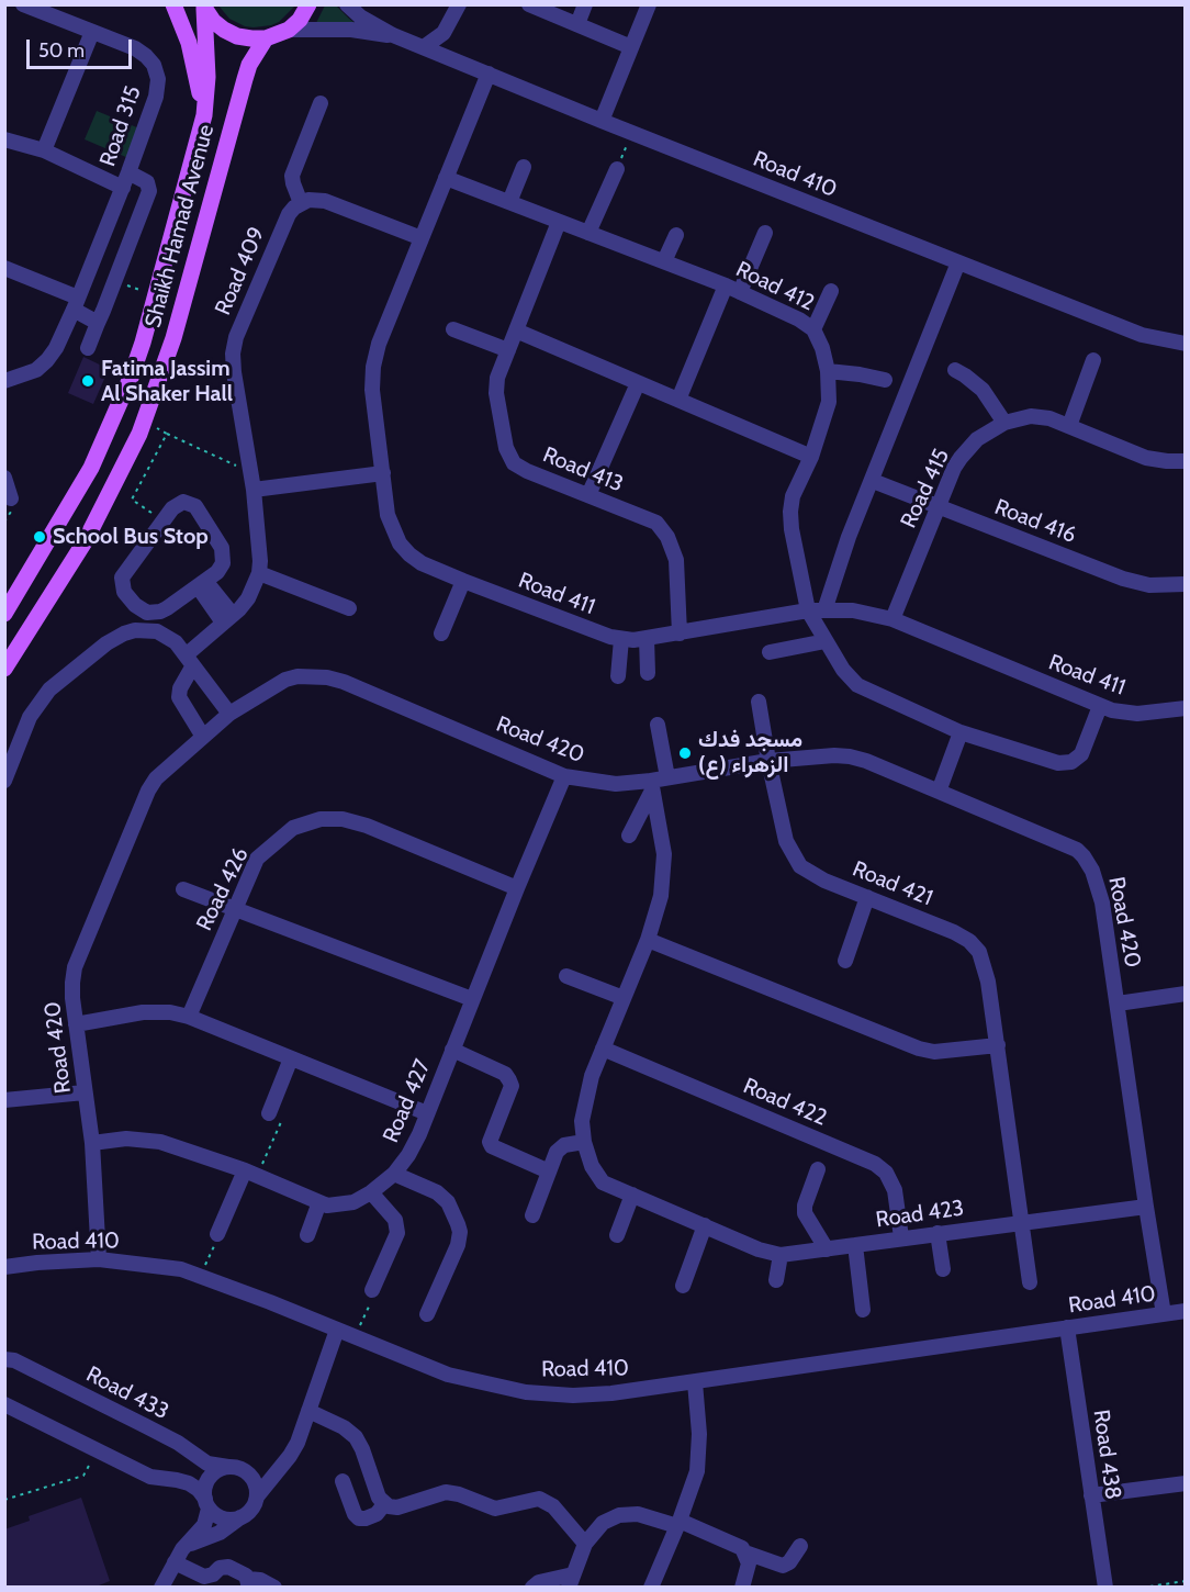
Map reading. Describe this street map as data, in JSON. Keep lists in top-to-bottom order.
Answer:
{
  "streets": {
    "main road": ["Shaikh Hamad Avenue"],
    "street": [
      "Road 315",
      "Road 410",
      "Road 409",
      "Road 412",
      "Road 413",
      "Road 415",
      "Road 416",
      "Road 411",
      "Road 420",
      "Road 421",
      "Road 426",
      "Road 427",
      "Road 422",
      "Road 423",
      "Road 433",
      "Road 438"
    ]
  },
  "crossings": [
    ["Road 410", "Road 411"],
    ["Road 410", "Road 420"],
    ["Road 410", "Road 438"],
    ["Road 412", "Road 413"],
    ["Road 412", "Road 411"],
    ["Road 413", "Road 411"],
    ["Road 415", "Road 416"],
    ["Road 415", "Road 411"],
    ["Road 420", "Road 421"],
    ["Road 420", "Road 427"],
    ["Road 420", "Road 423"],
    ["Road 421", "Road 423"],
    ["Road 426", "Road 427"],
    ["Road 422", "Road 423"]
  ],
  "places": ["Fatima Jassim Al Shaker Hall", "School Bus Stop", "مسجد فدك الزهراء (ع)"],
  "scale_bar": "50 m"
}
